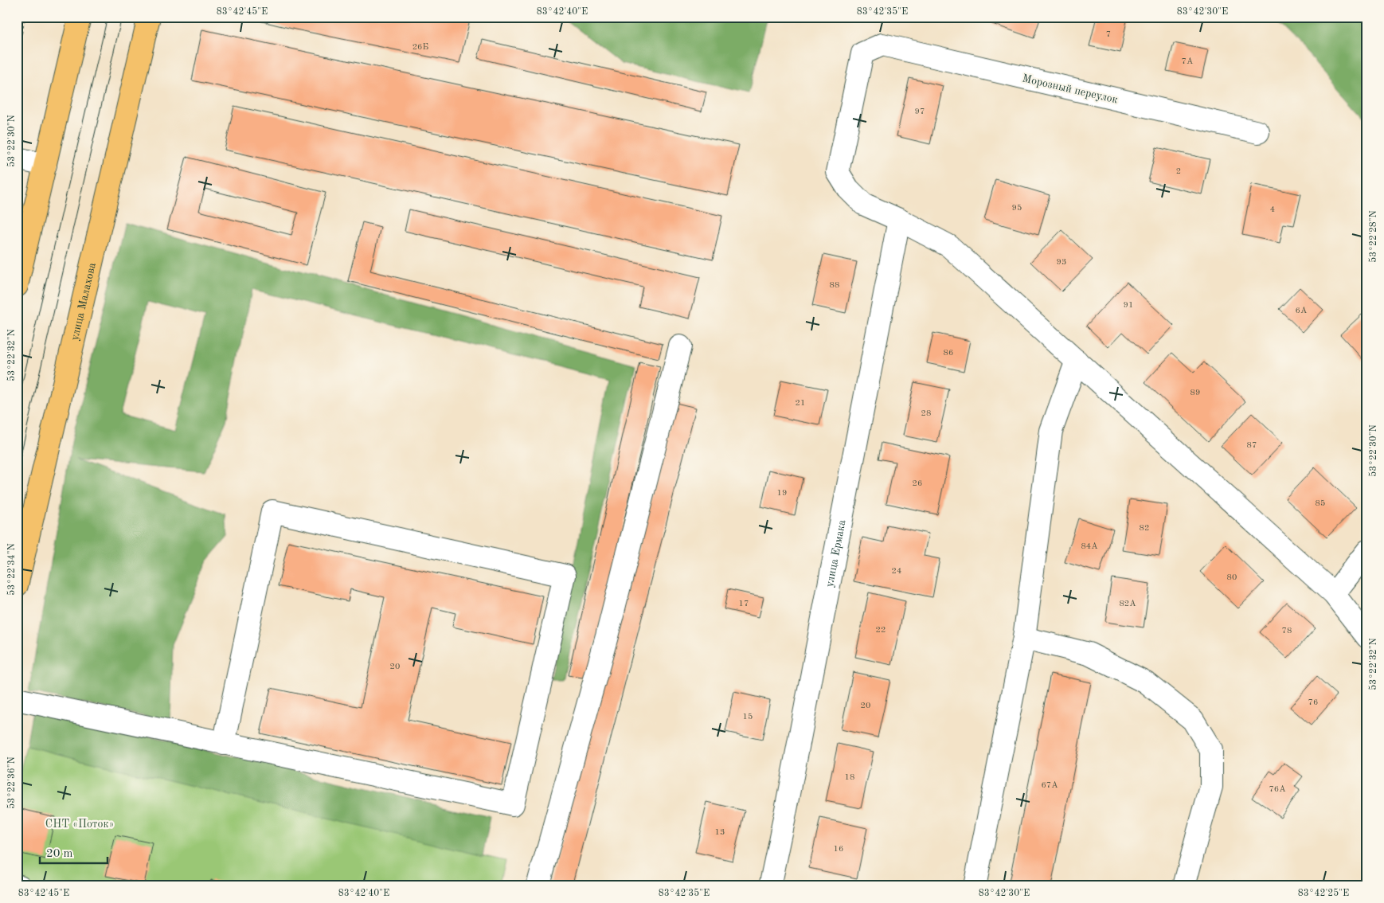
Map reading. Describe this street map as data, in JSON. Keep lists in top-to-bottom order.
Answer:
{
  "streets": {
    "main road": ["улица Малахова"],
    "street": ["Морозный переулок", "улица Ермака"]
  },
  "crossings": [
    ["Морозный переулок", "улица Ермака"]
  ],
  "parks": ["СНТ «Поток»"],
  "house_numbers": [
    "7",
    "26Б",
    "7А",
    "97",
    "2",
    "95",
    "4",
    "93",
    "88",
    "91",
    "6А",
    "86",
    "89",
    "21",
    "28",
    "87",
    "26",
    "19",
    "85",
    "82",
    "84А",
    "24",
    "80",
    "17",
    "82А",
    "22",
    "78",
    "20",
    "76",
    "20",
    "15",
    "18",
    "67А",
    "76А",
    "13",
    "16"
  ],
  "scale_bar": "20 m",
  "coordinates": [
    "83°42'45\"E",
    "83°42'40\"E",
    "83°42'35\"E",
    "83°42'30\"E",
    "53°22'30\"N",
    "53°22'28\"N",
    "53°22'32\"N",
    "53°22'34\"N",
    "53°22'36\"N",
    "83°42'25\"E"
  ]
}
